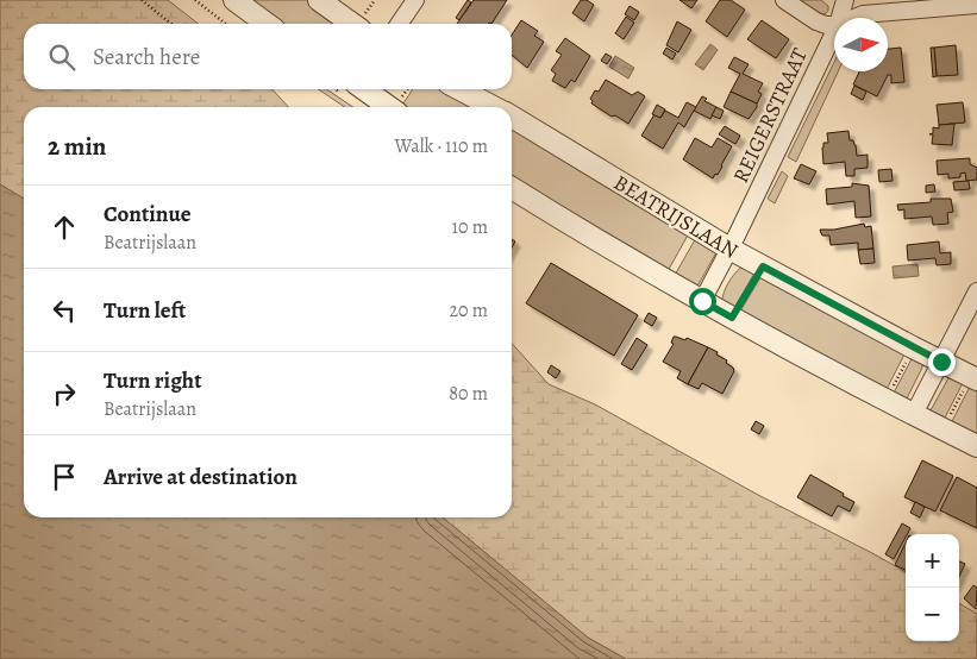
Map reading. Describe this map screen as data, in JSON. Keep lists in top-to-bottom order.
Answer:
{
  "streets": {
    "street": ["REIGERSTRAAT", "BEATRIJSLAAN"]
  },
  "crossings": [
    ["REIGERSTRAAT", "BEATRIJSLAAN"]
  ],
  "north": "right",
  "page": {
    "search": "Search here",
    "heading": ["2 min", "Walk · 110 m"],
    "list": [
      ["Continue", "Beatrijslaan", "10 m"],
      ["Turn left", "20 m"],
      ["Turn right", "Beatrijslaan", "80 m"],
      "Arrive at destination"
    ],
    "map_buttons": ["+", "−"]
  }
}
